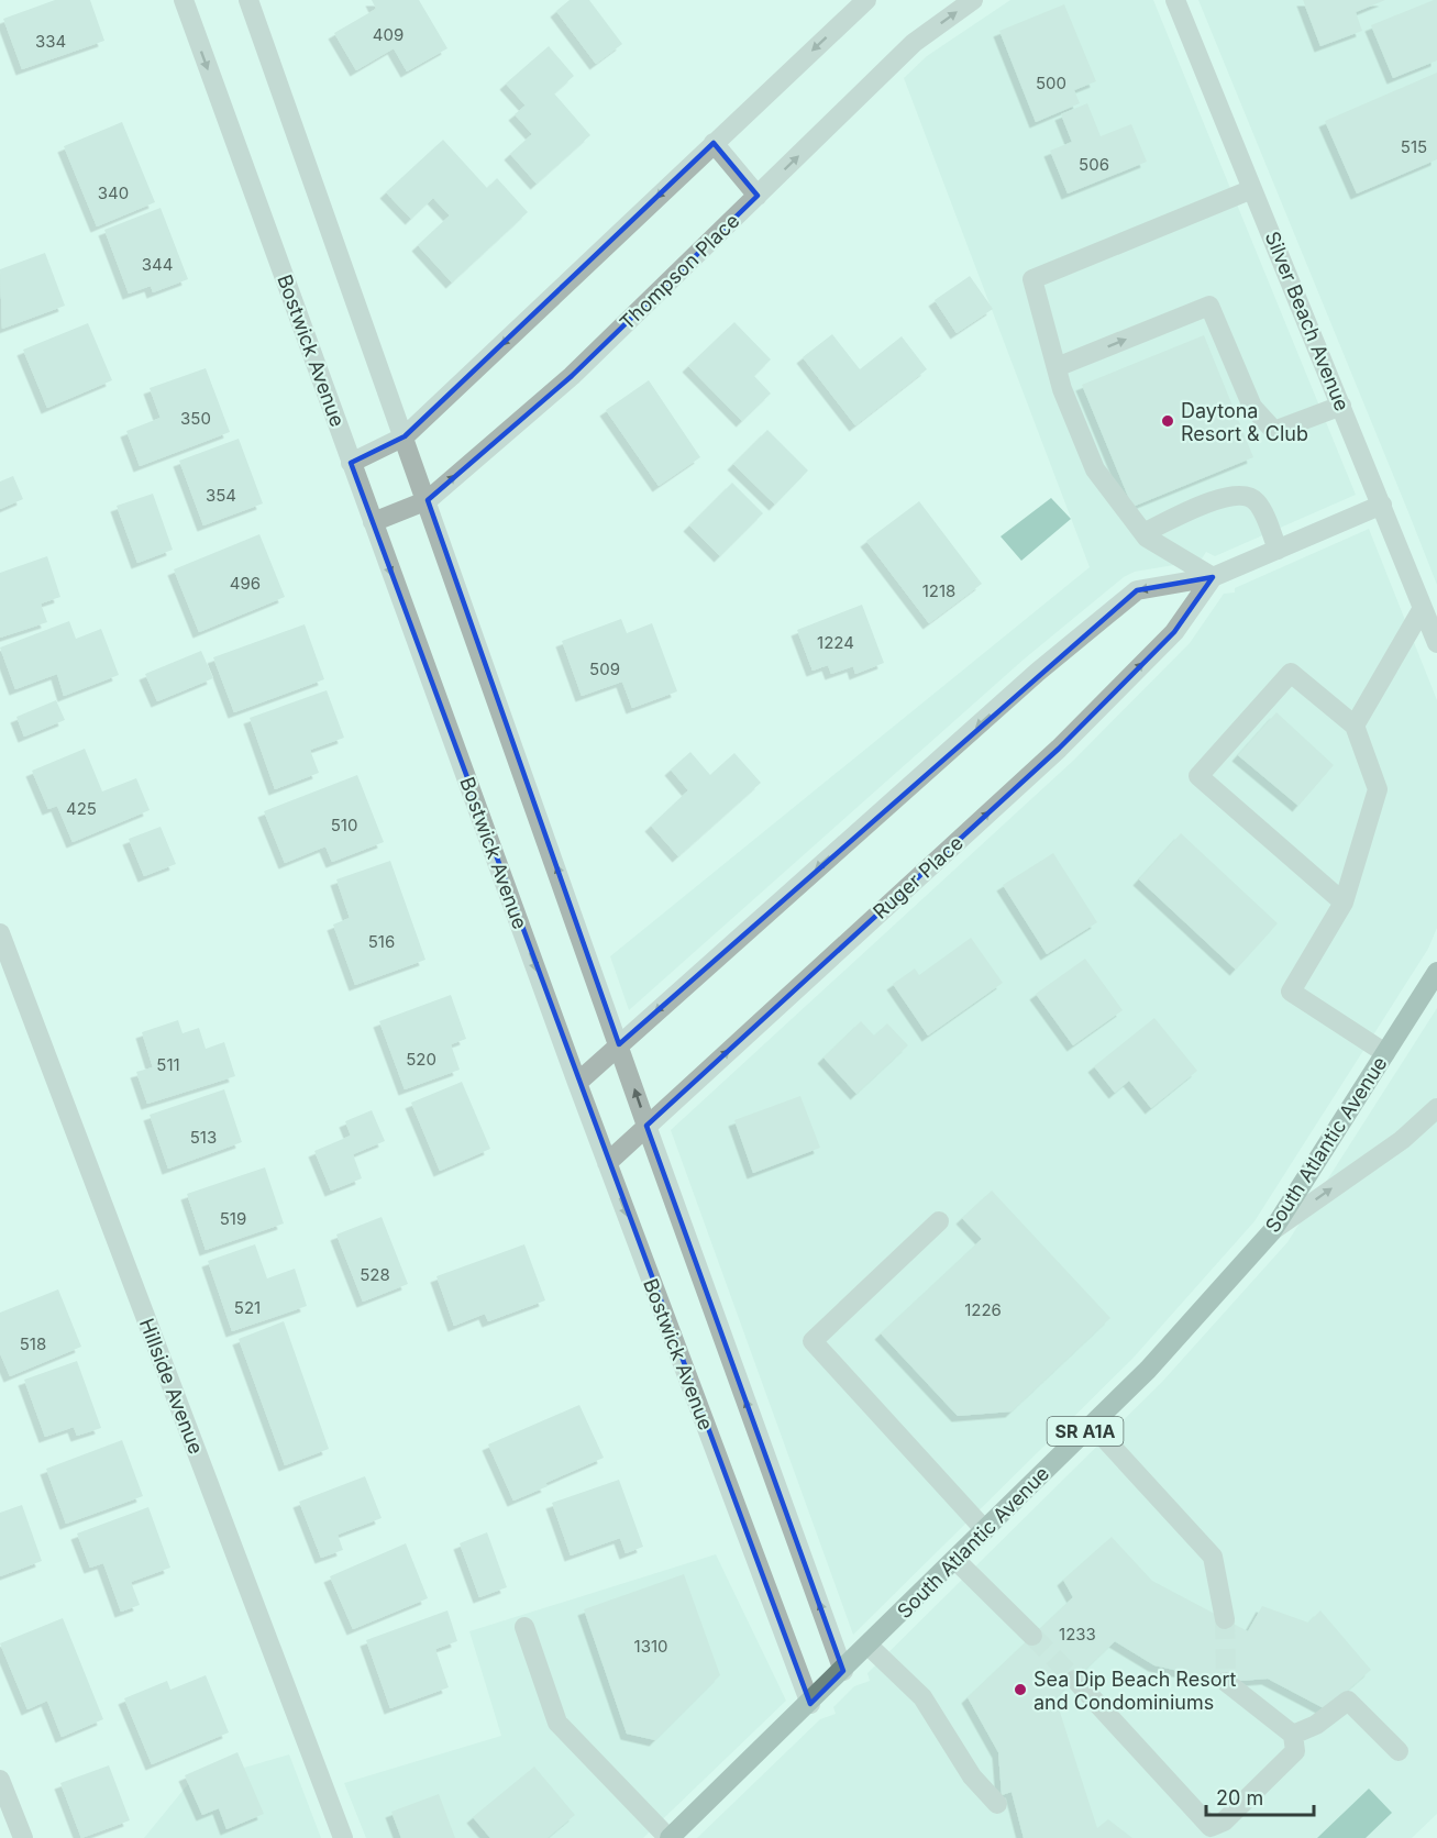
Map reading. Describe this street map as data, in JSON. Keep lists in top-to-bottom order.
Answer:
{
  "streets": {
    "main road": ["South Atlantic Avenue", "SR A1A"],
    "street": [
      "Thompson Place",
      "Silver Beach Avenue",
      "Bostwick Avenue",
      "Ruger Place",
      "Hillside Avenue"
    ]
  },
  "crossings": [
    ["Thompson Place", "Bostwick Avenue"],
    ["Bostwick Avenue", "Ruger Place"],
    ["Bostwick Avenue", "South Atlantic Avenue"]
  ],
  "places": ["Daytona Resort & Club", "Sea Dip Beach Resort and Condominiums"],
  "house_numbers": [
    "409",
    "334",
    "500",
    "515",
    "506",
    "340",
    "344",
    "350",
    "354",
    "496",
    "1218",
    "1224",
    "509",
    "425",
    "510",
    "516",
    "520",
    "511",
    "513",
    "519",
    "528",
    "521",
    "1226",
    "518",
    "1233",
    "1310"
  ],
  "scale_bar": "20 m"
}
